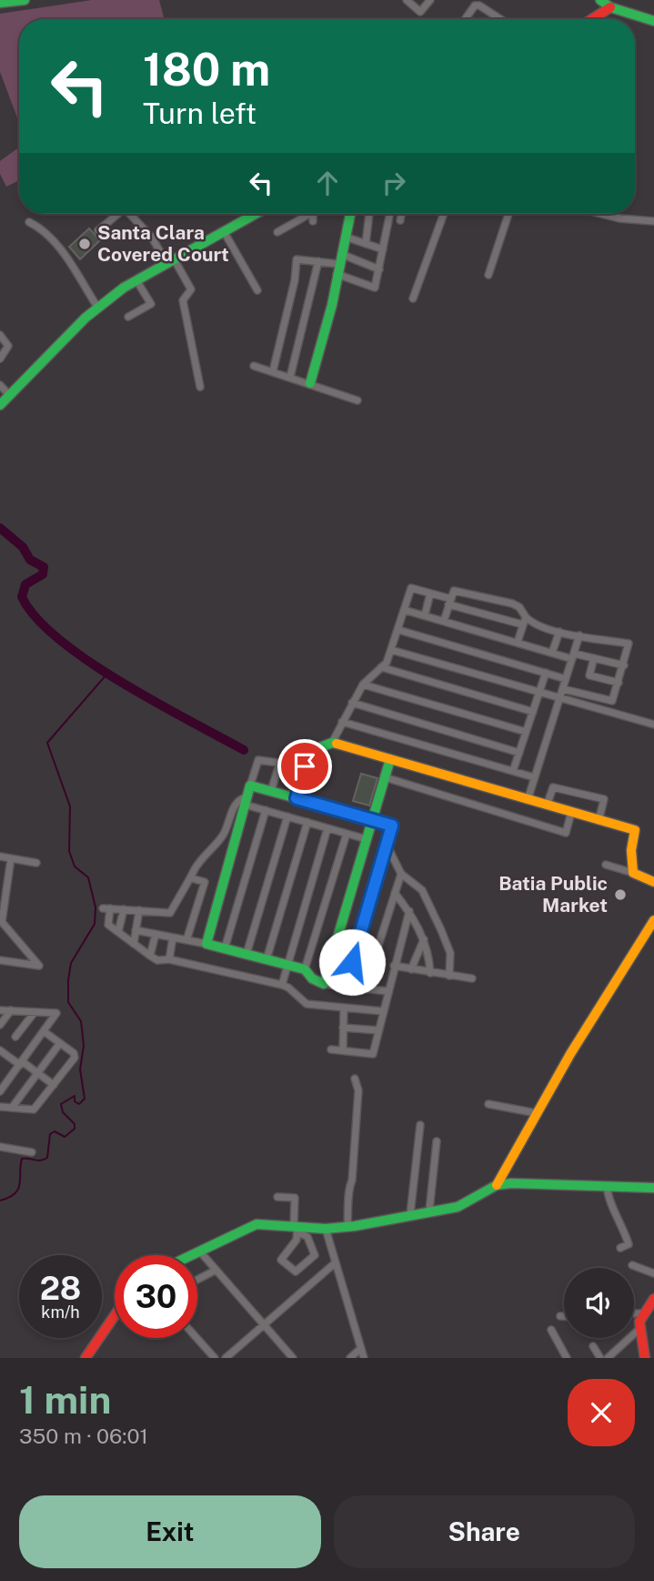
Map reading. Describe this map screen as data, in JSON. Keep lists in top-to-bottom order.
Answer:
{
  "places": ["Santa Clara Covered Court", "Batia Public Market"],
  "page": {
    "turn": ["180 m", "Turn left"],
    "speed": "28 km/h",
    "limit": "30",
    "heading": ["1 min", "350 m · 06:01"],
    "buttons": ["Exit", "Share"]
  }
}
